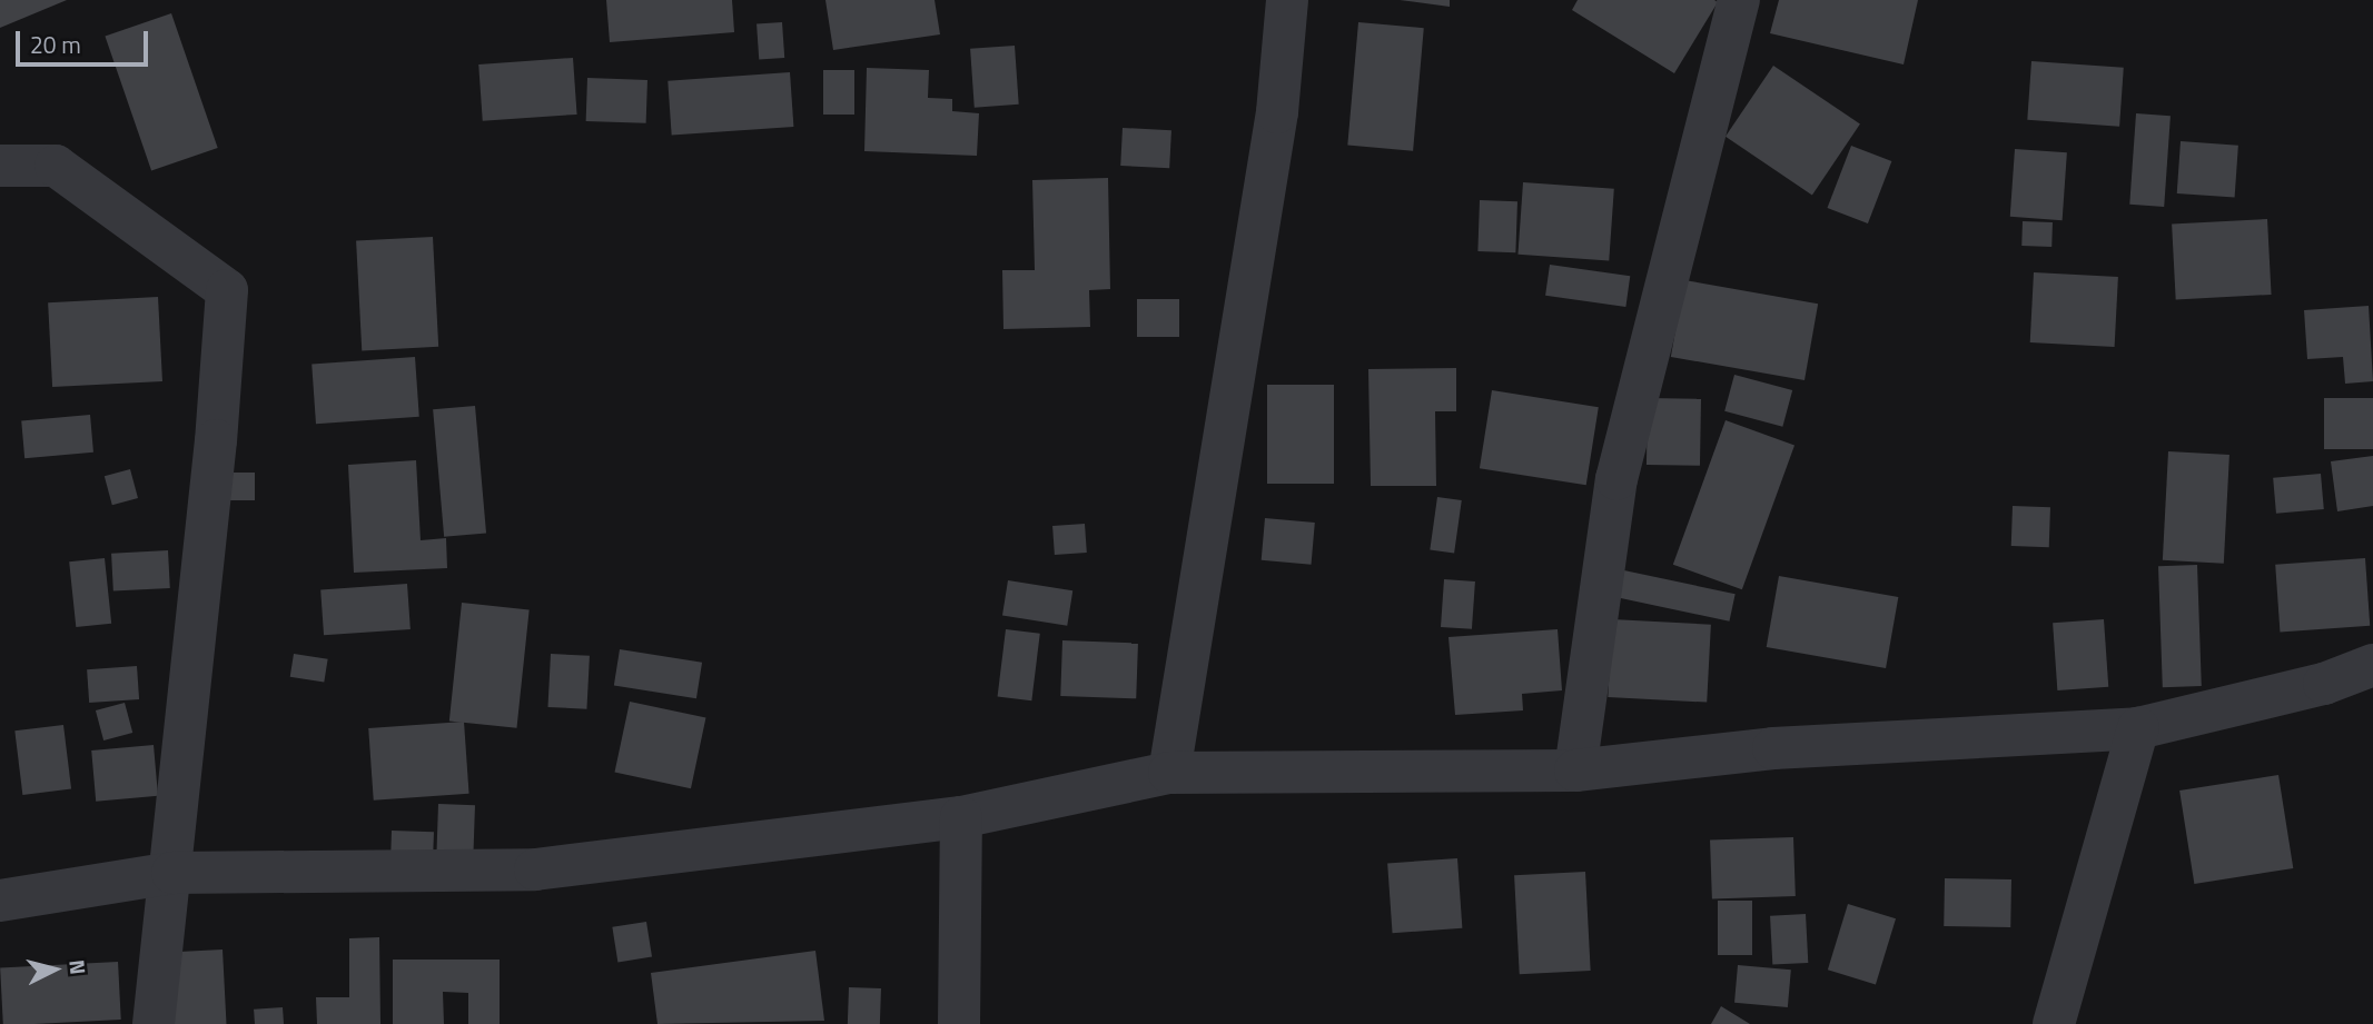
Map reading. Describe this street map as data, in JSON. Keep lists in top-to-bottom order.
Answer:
{
  "scale_bar": "20 m",
  "north": "right"
}
